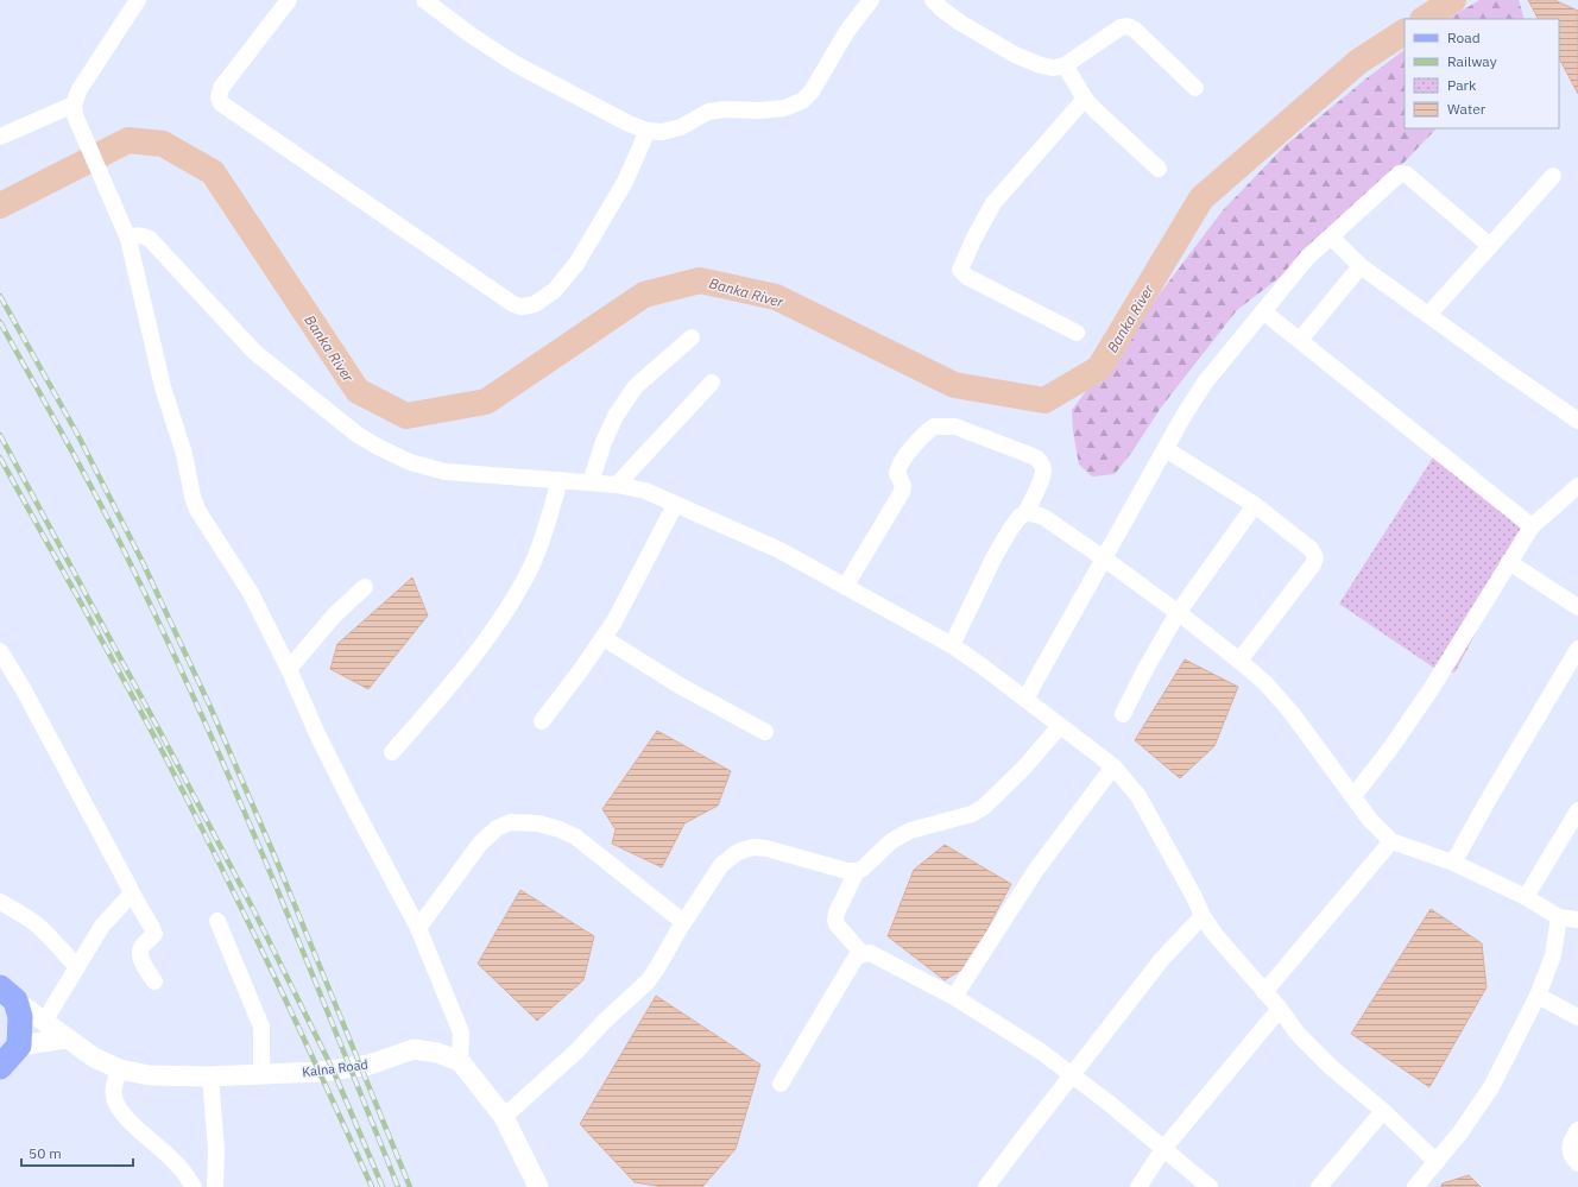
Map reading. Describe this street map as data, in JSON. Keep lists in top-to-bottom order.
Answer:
{
  "streets": {
    "street": ["Kalna Road"]
  },
  "water": ["Banka River"],
  "legend": [
    "Road",
    "Railway",
    "Park",
    "Water"
  ],
  "scale_bar": "50 m"
}
